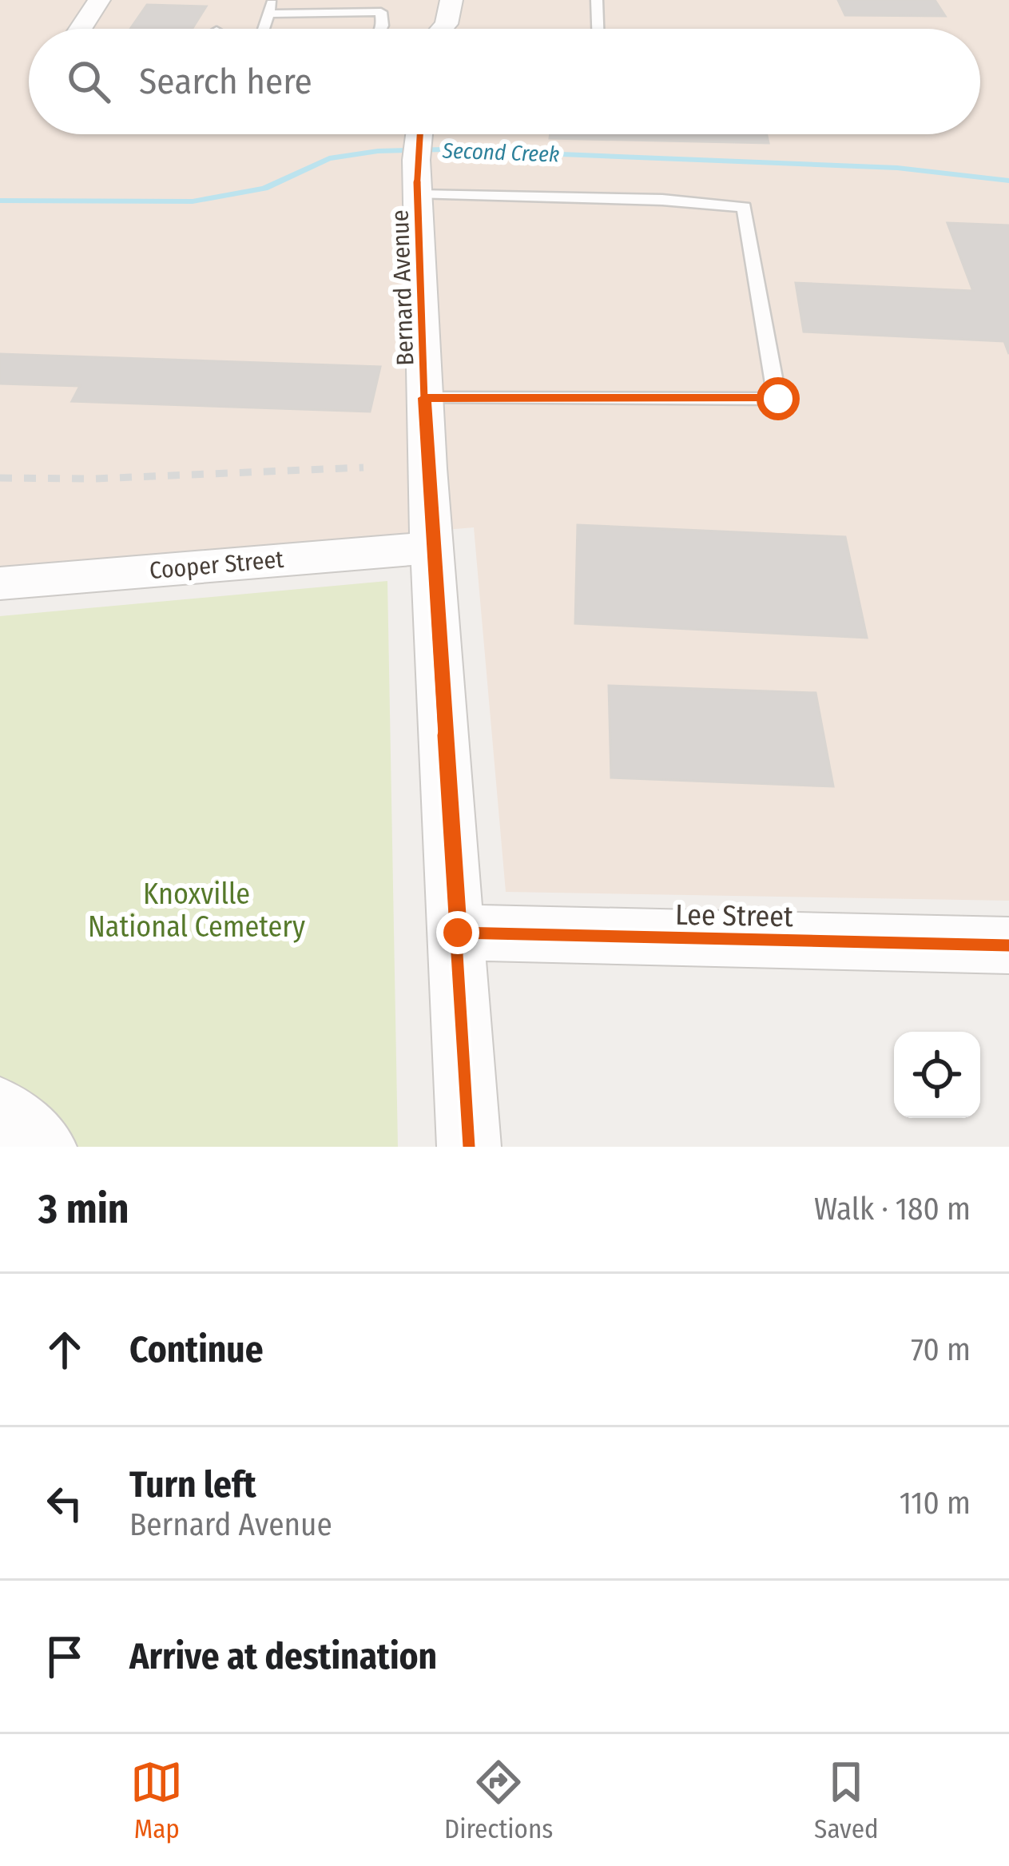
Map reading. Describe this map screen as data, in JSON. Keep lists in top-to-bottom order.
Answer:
{
  "streets": {
    "street": ["Bernard Avenue", "Cooper Street", "Lee Street"]
  },
  "crossings": [
    ["Bernard Avenue", "Cooper Street"],
    ["Bernard Avenue", "Lee Street"]
  ],
  "water": ["Second Creek"],
  "parks": ["Knoxville National Cemetery"],
  "page": {
    "search": "Search here",
    "heading": ["3 min", "Walk · 180 m"],
    "list": [
      ["Continue", "70 m"],
      ["Turn left", "Bernard Avenue", "110 m"],
      "Arrive at destination"
    ],
    "nav": ["Map", "Directions", "Saved"]
  }
}
